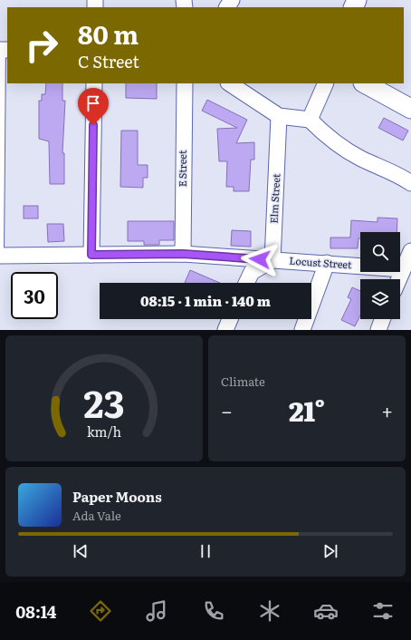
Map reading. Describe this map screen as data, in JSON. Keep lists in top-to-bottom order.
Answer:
{
  "streets": {
    "street": ["E Street", "Elm Street", "Locust Street"]
  },
  "crossings": [
    ["E Street", "Locust Street"],
    ["Elm Street", "Locust Street"]
  ],
  "page": {
    "turn": ["80 m", "C Street"],
    "limit": "30",
    "trip": "08:15 · 1 min · 140 m",
    "tile": "Climate",
    "heat": ["−", "21°", "+"],
    "song": ["Paper Moons", "Ada Vale"],
    "tabs": "08:14",
    "gauge": ["23", "km/h"]
  }
}
